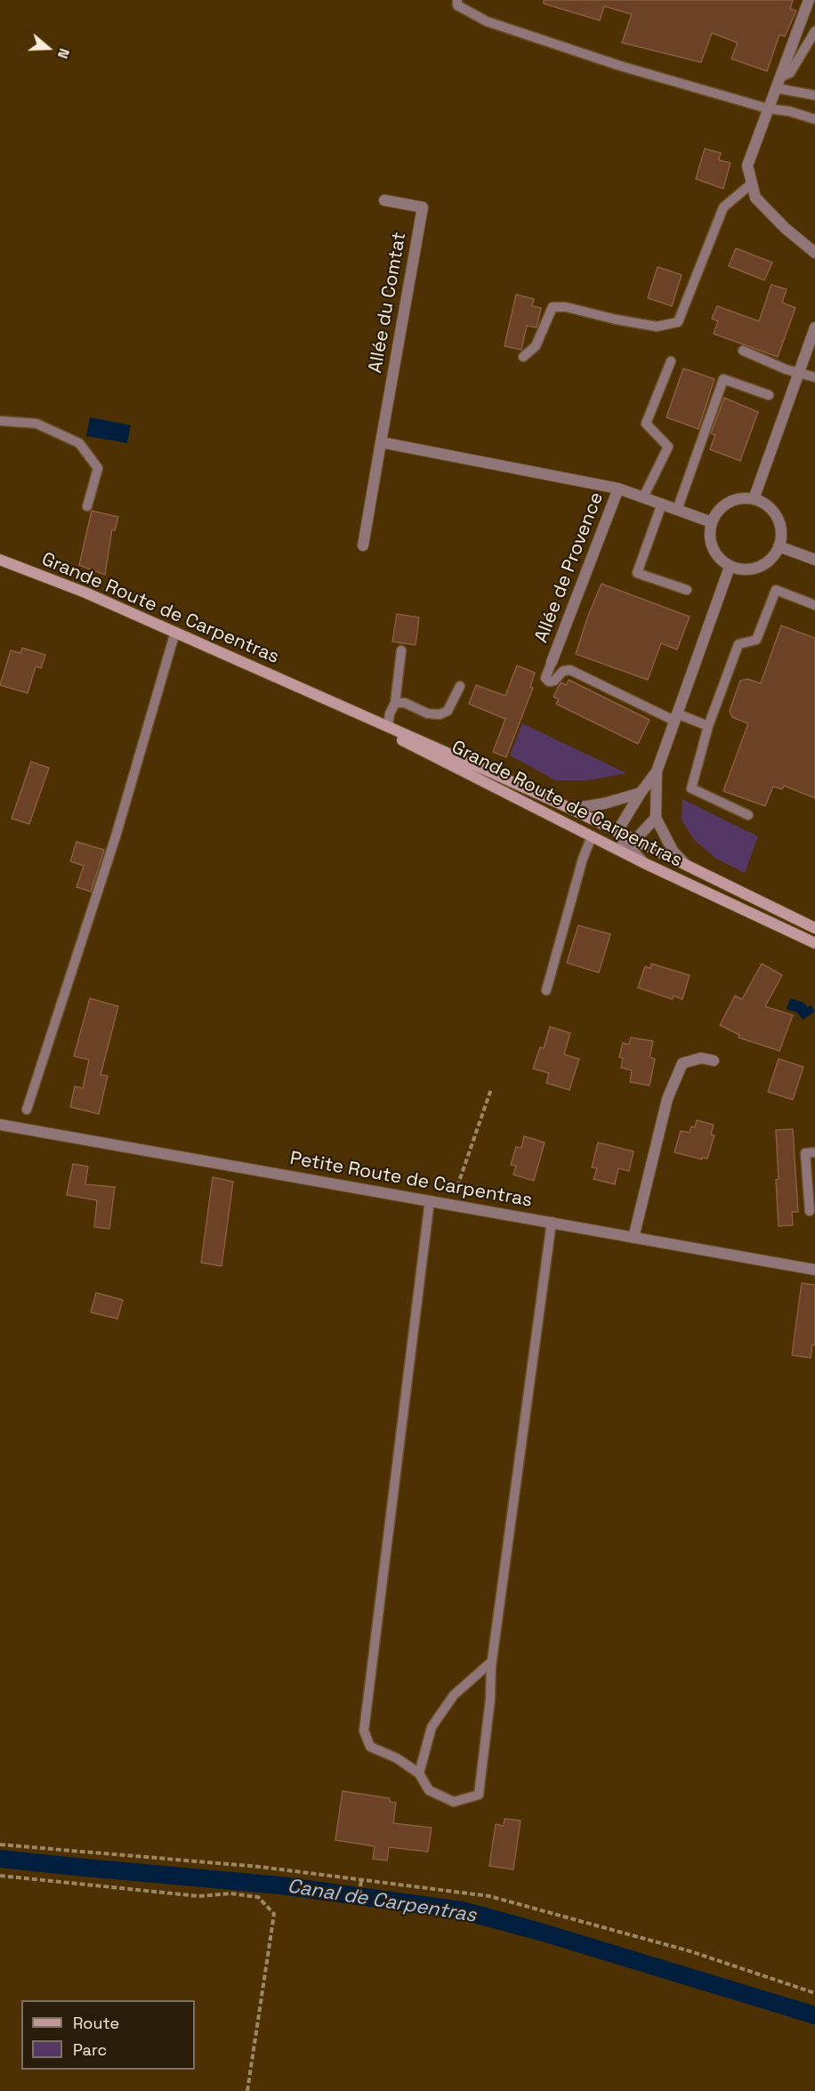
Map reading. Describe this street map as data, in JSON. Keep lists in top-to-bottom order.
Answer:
{
  "streets": {
    "main road": ["Grande Route de Carpentras"],
    "street": ["Allée du Comtat", "Allée de Provence", "Petite Route de Carpentras"]
  },
  "water": ["Canal de Carpentras"],
  "legend": ["Route", "Parc"],
  "north": "right"
}
